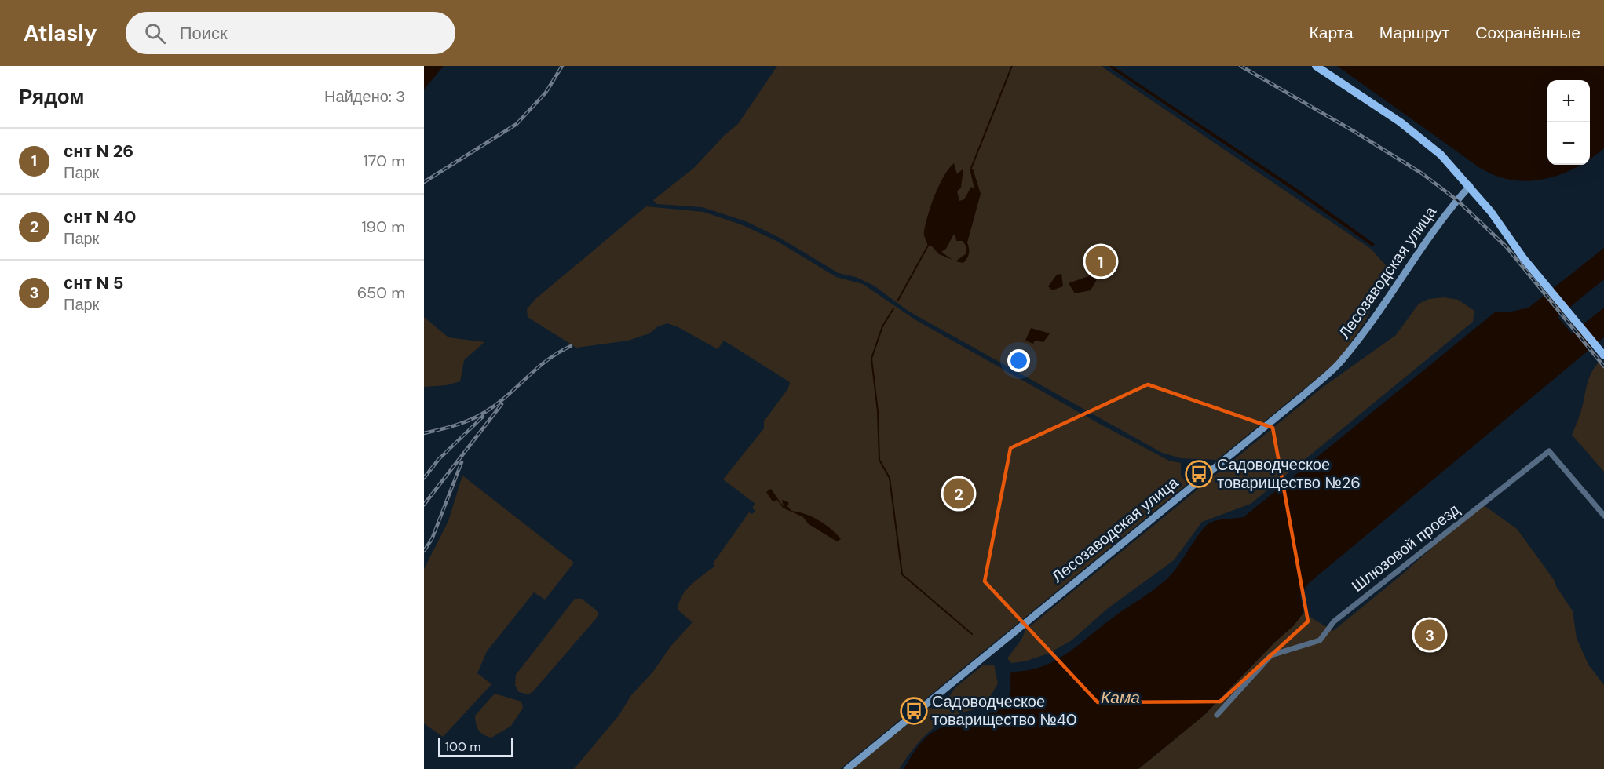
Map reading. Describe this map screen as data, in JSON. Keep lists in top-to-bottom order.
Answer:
{
  "streets": {
    "street": ["Лесозаводская улица", "Шлюзовой проезд"]
  },
  "water": ["Кама"],
  "places": {
    "bus stop": ["Садоводческое товарищество №26", "Садоводческое товарищество №40"]
  },
  "scale_bar": "100 m",
  "page": {
    "header": "Atlasly",
    "search": "Поиск",
    "nav": ["Карта", "Маршрут", "Сохранённые"],
    "heading": ["Рядом", "Найдено: 3"],
    "map_buttons": ["+", "−"],
    "list": [
      {
        "mark": "1",
        "name": "снт N 26",
        "note": "Парк",
        "value": "170 m"
      },
      {
        "mark": "2",
        "name": "снт N 40",
        "note": "Парк",
        "value": "190 m"
      },
      {
        "mark": "3",
        "name": "снт N 5",
        "note": "Парк",
        "value": "650 m"
      }
    ],
    "pins": ["1", "2", "3"],
    "scale": "100 m"
  }
}
